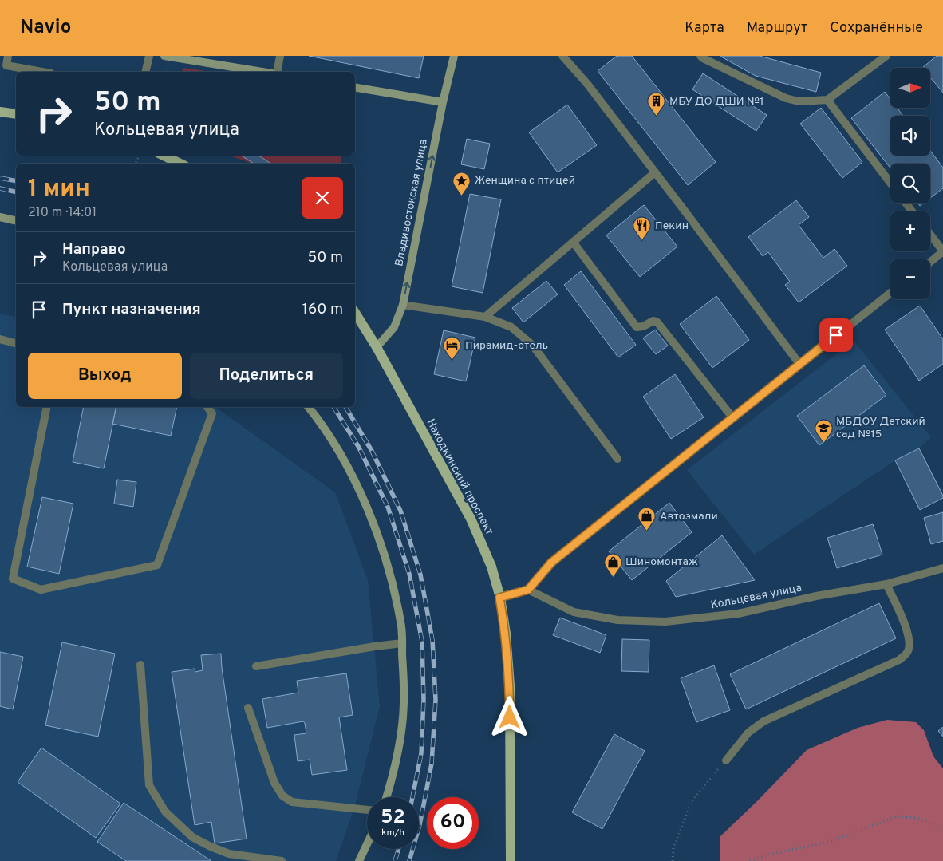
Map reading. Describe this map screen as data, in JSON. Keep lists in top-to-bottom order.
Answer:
{
  "streets": {
    "main road": ["Находкинский проспект"],
    "street": ["Владивостокская улица", "Кольцевая улица"]
  },
  "crossings": [
    ["Владивостокская улица", "Находкинский проспект"]
  ],
  "one_way": ["Владивостокская улица"],
  "places": {
    "building": ["МБУ ДО ДШИ №1"],
    "place": ["Женщина с птицей"],
    "restaurant": ["Пекин"],
    "hotel": ["Пирамид-отель"],
    "school or university": ["МБДОУ Детский сад №15"],
    "shop": ["Автоэмали", "Шиномонтаж"]
  },
  "north": "right",
  "page": {
    "header": "Navio",
    "nav": ["Карта", "Маршрут", "Сохранённые"],
    "map_buttons": ["+", "−"],
    "turn": ["50 m", "Кольцевая улица"],
    "heading": ["1 мин", "210 m · 14:01"],
    "list": [
      {
        "name": "Направо",
        "note": "Кольцевая улица",
        "value": "50 m"
      },
      {
        "name": "Пункт назначения",
        "value": "160 m"
      }
    ],
    "buttons": ["Выход", "Поделиться"],
    "speed": "52 km/h",
    "limit": "60"
  }
}
